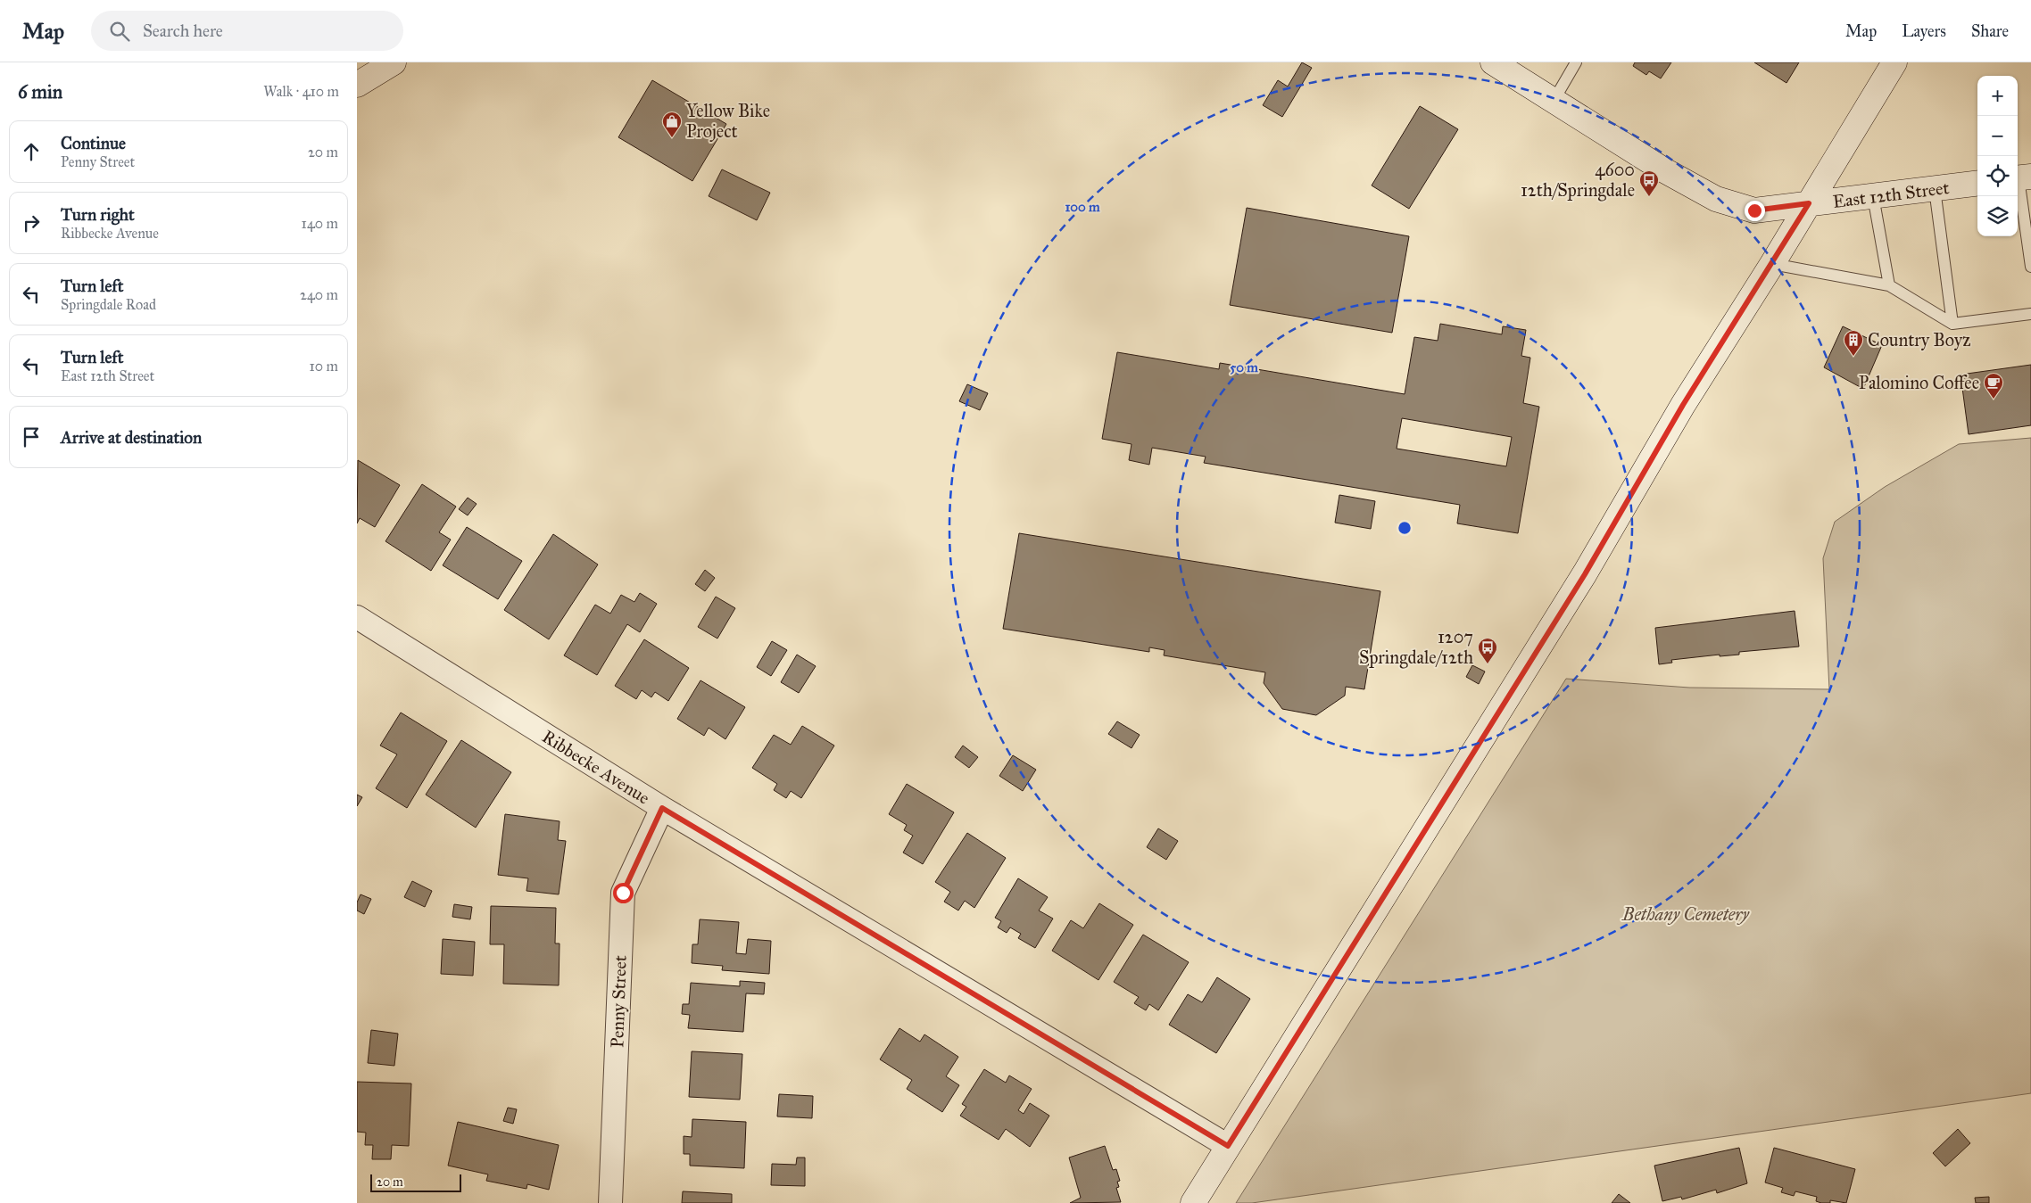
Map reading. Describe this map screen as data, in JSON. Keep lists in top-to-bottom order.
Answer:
{
  "streets": {
    "main road": ["East 12th Street"],
    "street": ["Ribbecke Avenue", "Penny Street"]
  },
  "crossings": [
    ["Ribbecke Avenue", "Penny Street"]
  ],
  "parks": ["Bethany Cemetery"],
  "places": {
    "shop": ["Yellow Bike Project"],
    "bus stop": ["4600 12th/Springdale", "1207 Springdale/12th"],
    "building": ["Country Boyz"],
    "cafe": ["Palomino Coffee"]
  },
  "scale_bar": "20 m",
  "page": {
    "header": "Map",
    "search": "Search here",
    "nav": ["Map", "Layers", "Share"],
    "heading": ["6 min", "Walk · 410 m"],
    "map_buttons": ["+", "−"],
    "list": [
      ["Continue", "Penny Street", "20 m"],
      ["Turn right", "Ribbecke Avenue", "140 m"],
      ["Turn left", "Springdale Road", "240 m"],
      ["Turn left", "East 12th Street", "10 m"],
      "Arrive at destination"
    ],
    "scale": "20 m"
  },
  "rings": ["100 m", "50 m"]
}
